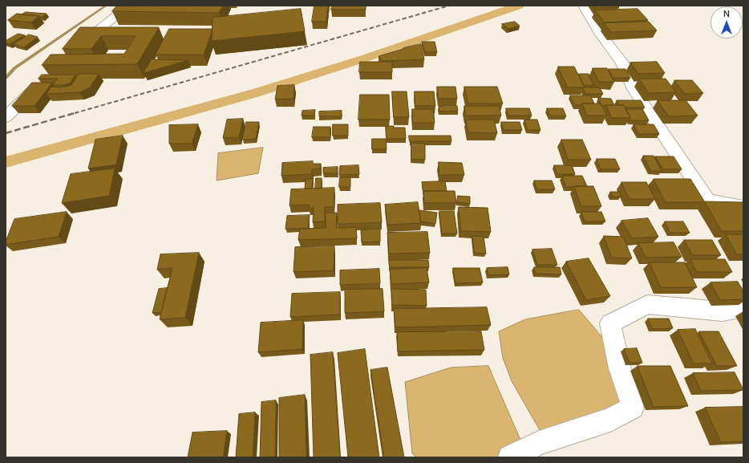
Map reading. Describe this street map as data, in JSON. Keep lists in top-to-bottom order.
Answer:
{
  "north": "top"
}
